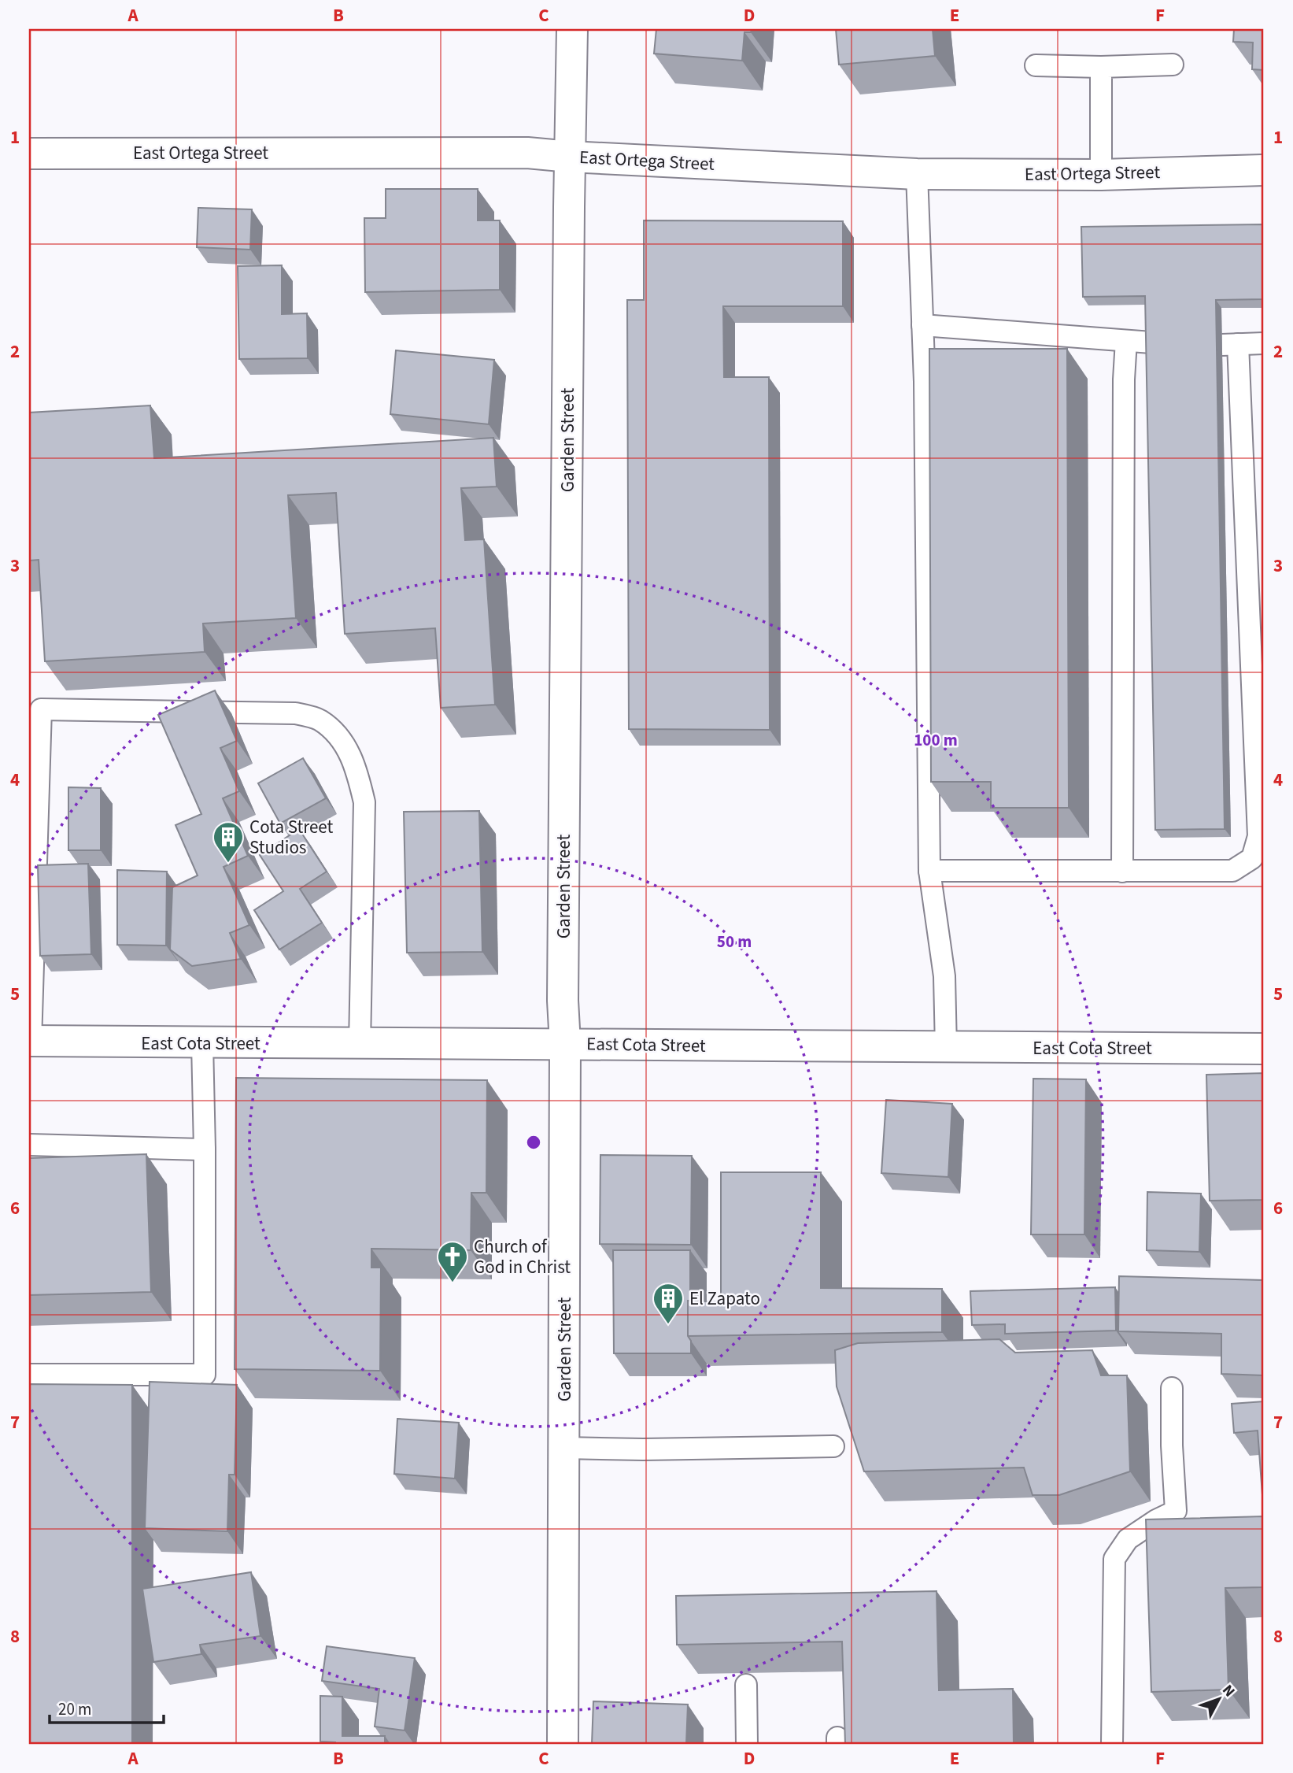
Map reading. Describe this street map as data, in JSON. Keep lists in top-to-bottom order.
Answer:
{
  "streets": {
    "street": ["East Ortega Street", "Garden Street", "East Cota Street"]
  },
  "crossings": [
    ["East Ortega Street", "Garden Street"],
    ["Garden Street", "East Cota Street"]
  ],
  "places": {
    "building": ["Cota Street Studios", "El Zapato"],
    "church": ["Church of God in Christ"]
  },
  "scale_bar": "20 m",
  "north": "top right",
  "grid": {
    "columns": [
      "A",
      "B",
      "C",
      "D",
      "E",
      "F"
    ],
    "rows": [
      "1",
      "2",
      "3",
      "4",
      "5",
      "6",
      "7",
      "8"
    ]
  },
  "rings": ["100 m", "50 m"]
}
